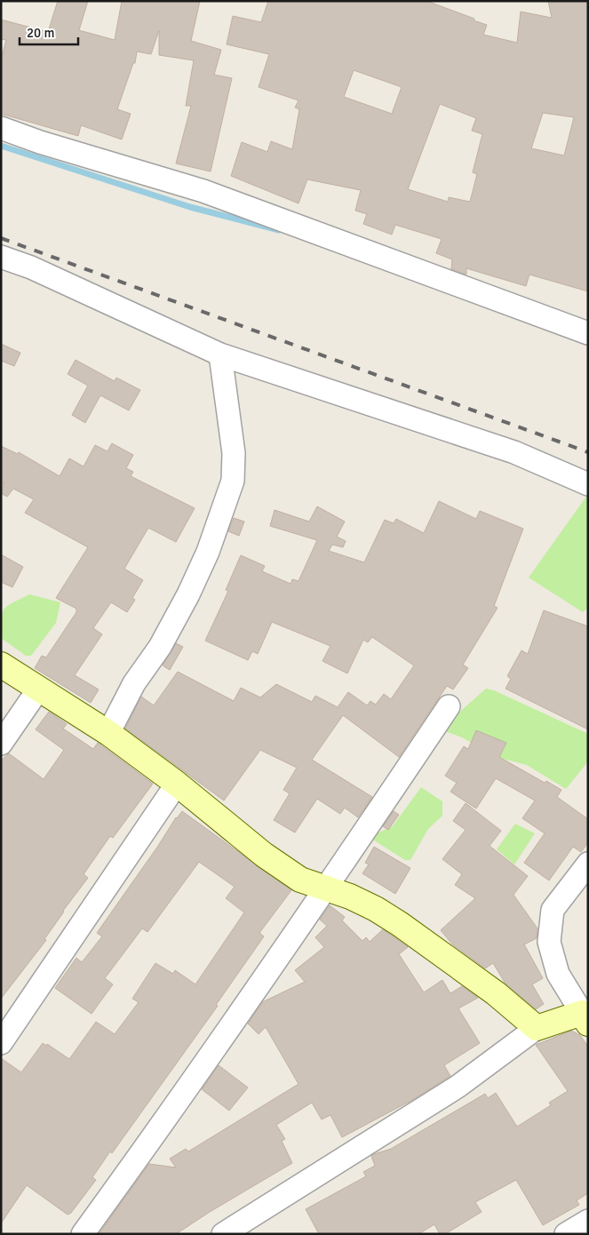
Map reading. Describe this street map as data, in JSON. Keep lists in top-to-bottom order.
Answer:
{
  "scale_bar": "20 m"
}
